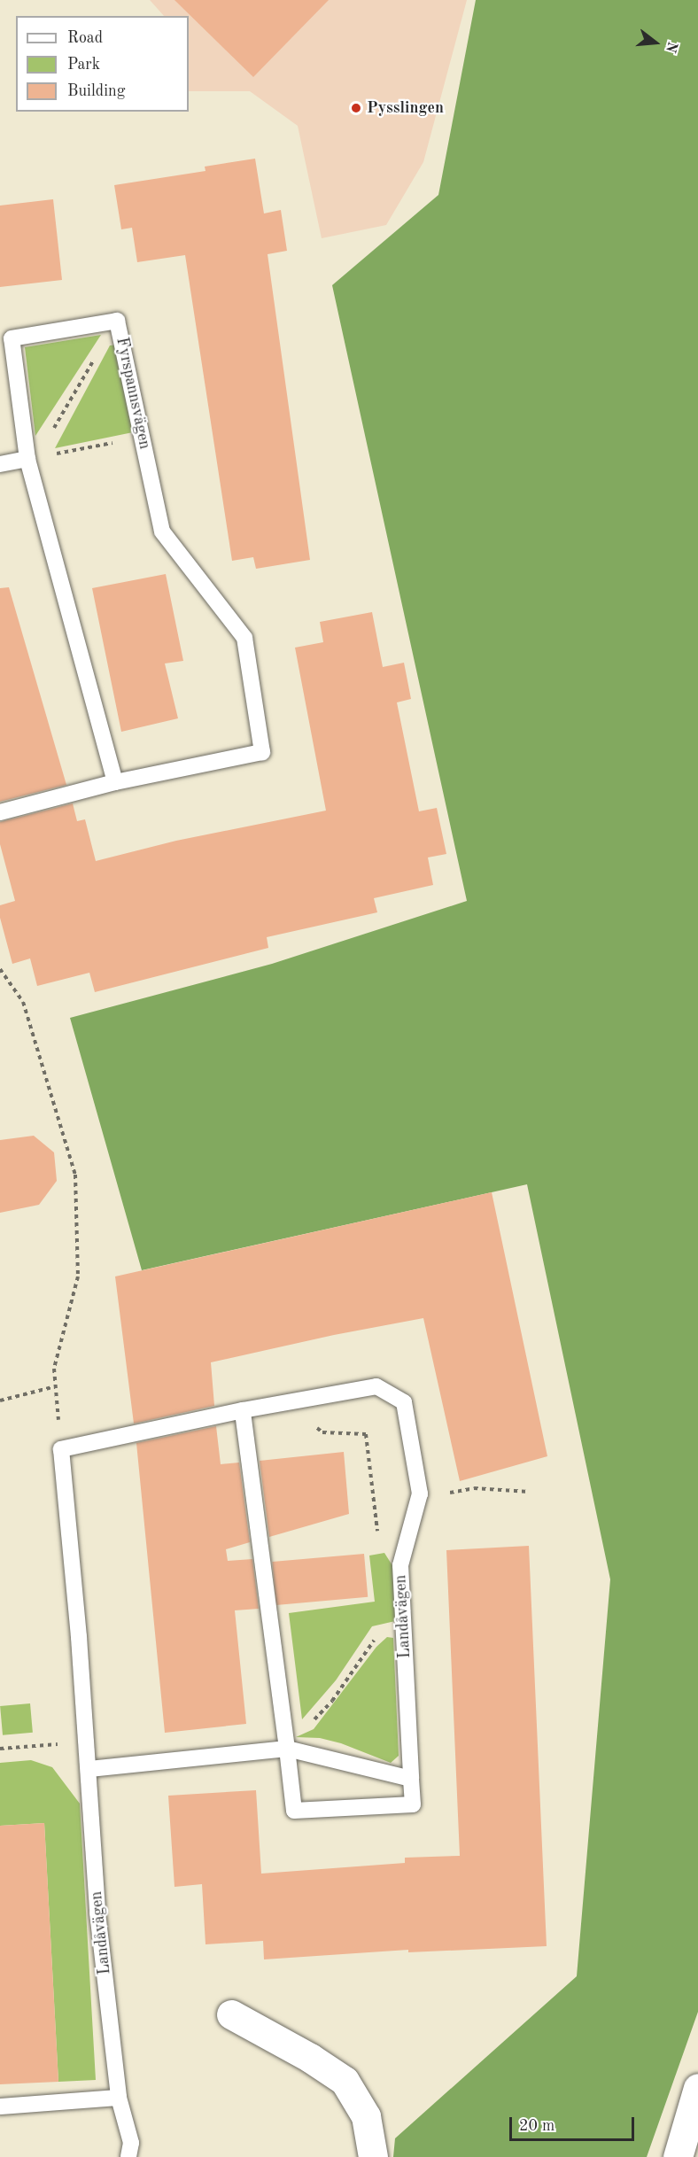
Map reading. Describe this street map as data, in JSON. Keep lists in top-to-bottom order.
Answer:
{
  "streets": {
    "lane": ["Fyrspannsvägen", "Landåvägen"]
  },
  "places": ["Pysslingen"],
  "legend": ["Road", "Park", "Building"],
  "scale_bar": "20 m",
  "north": "right"
}
